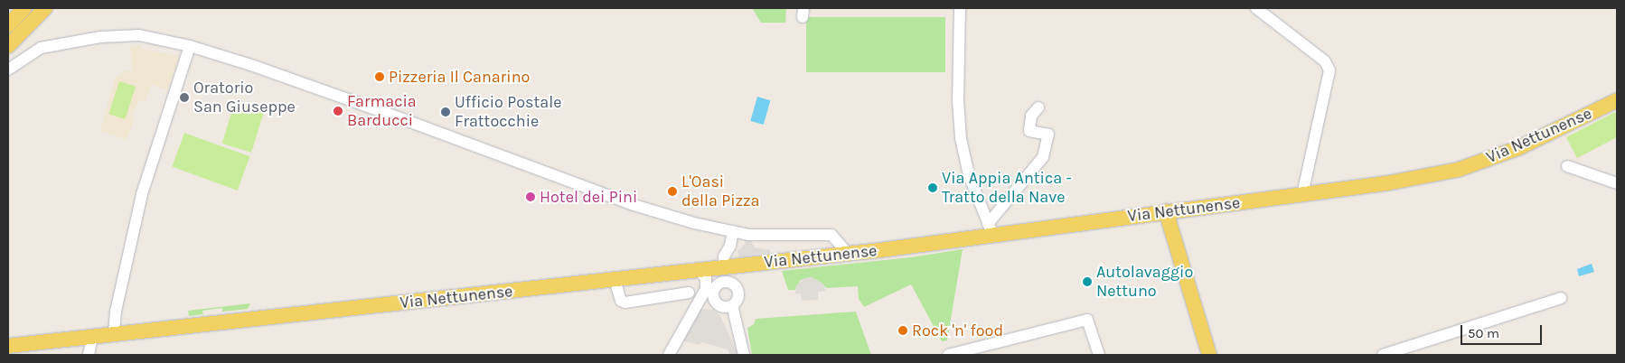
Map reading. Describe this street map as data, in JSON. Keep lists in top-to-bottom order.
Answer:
{
  "streets": {
    "main road": ["Via Nettunense"]
  },
  "places": [
    "Pizzeria Il Canarino",
    "Oratorio San Giuseppe",
    "Farmacia Barducci",
    "Ufficio Postale Frattocchie",
    "Via Appia Antica - Tratto della Nave",
    "L'Oasi della Pizza",
    "Hotel dei Pini",
    "Autolavaggio Nettuno",
    "Rock 'n' food"
  ],
  "scale_bar": "50 m"
}
